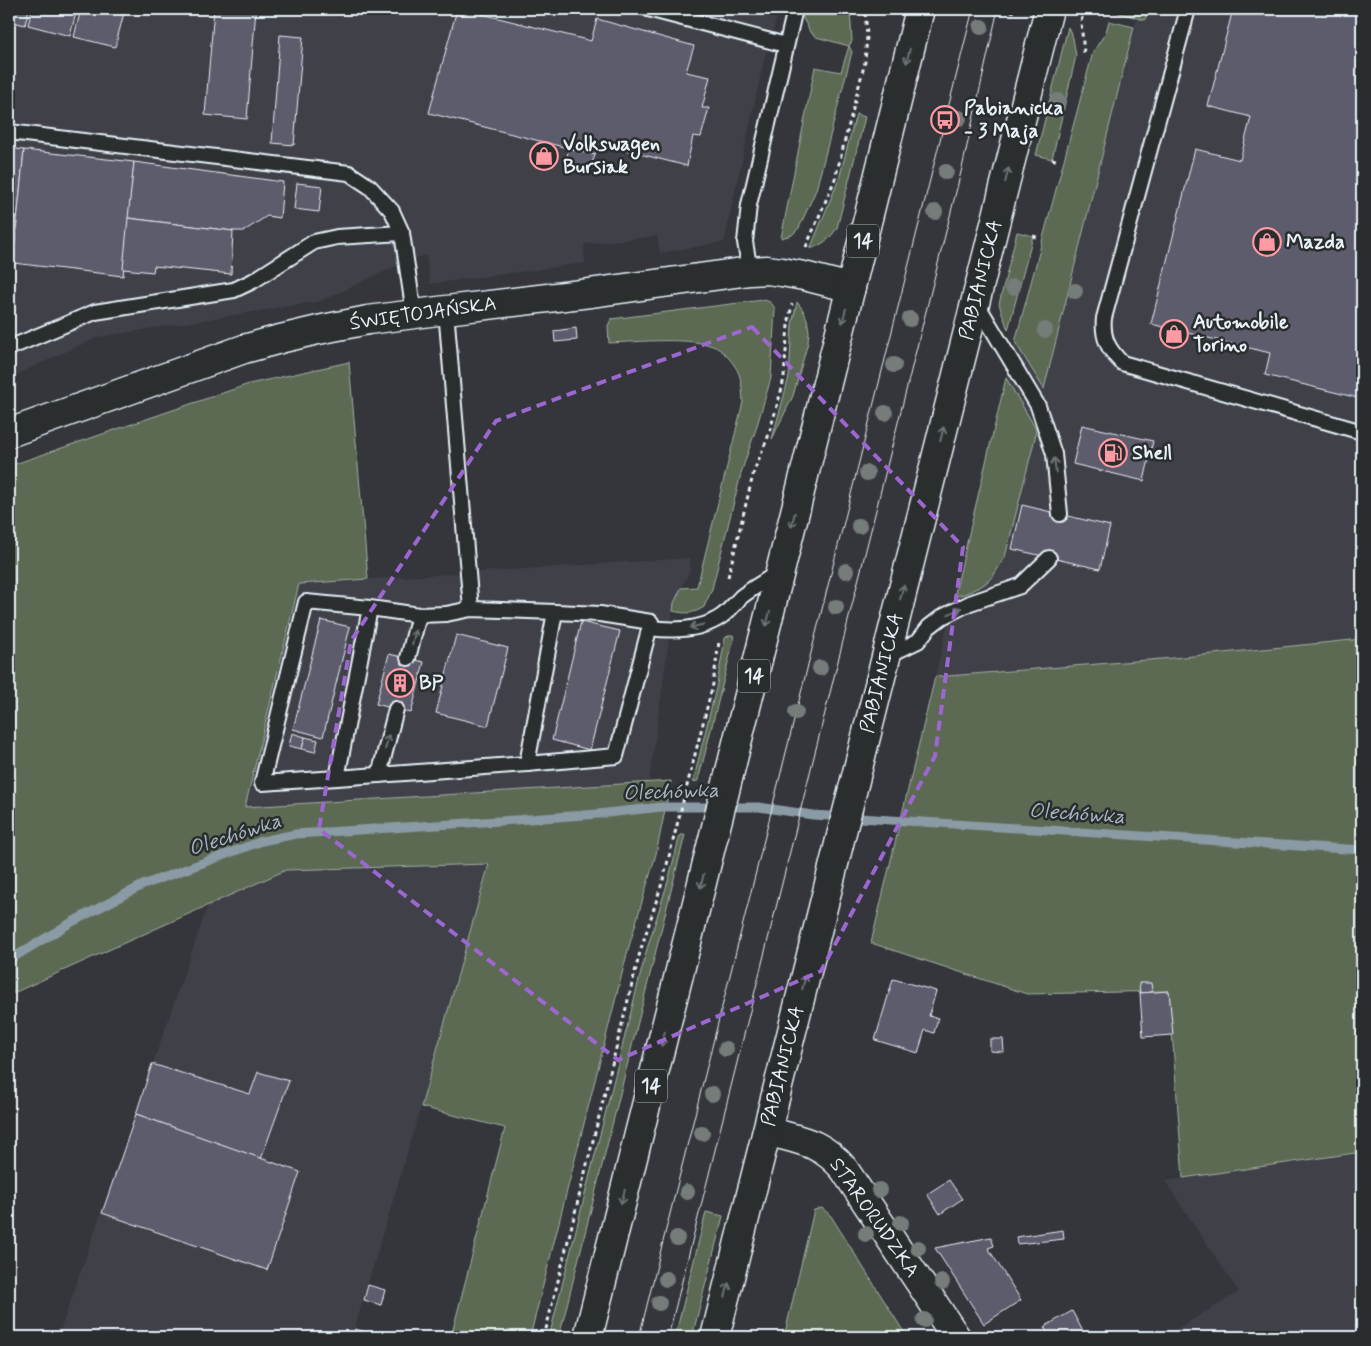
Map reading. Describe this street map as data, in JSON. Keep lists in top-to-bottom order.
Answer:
{
  "streets": {
    "main road": [
      "14",
      "PABIANICKA",
      "ŚWIĘTOJAŃSKA",
      "STARORUDZKA"
    ]
  },
  "crossings": [
    ["14", "ŚWIĘTOJAŃSKA"],
    ["PABIANICKA", "STARORUDZKA"]
  ],
  "water": ["Olechówka"],
  "places": {
    "bus stop": ["Pabianicka - 3 Maja"],
    "shop": ["Volkswagen Bursiak", "Mazda", "Automobile Torino"],
    "fuel station": ["Shell"],
    "building": ["BP"]
  }
}
